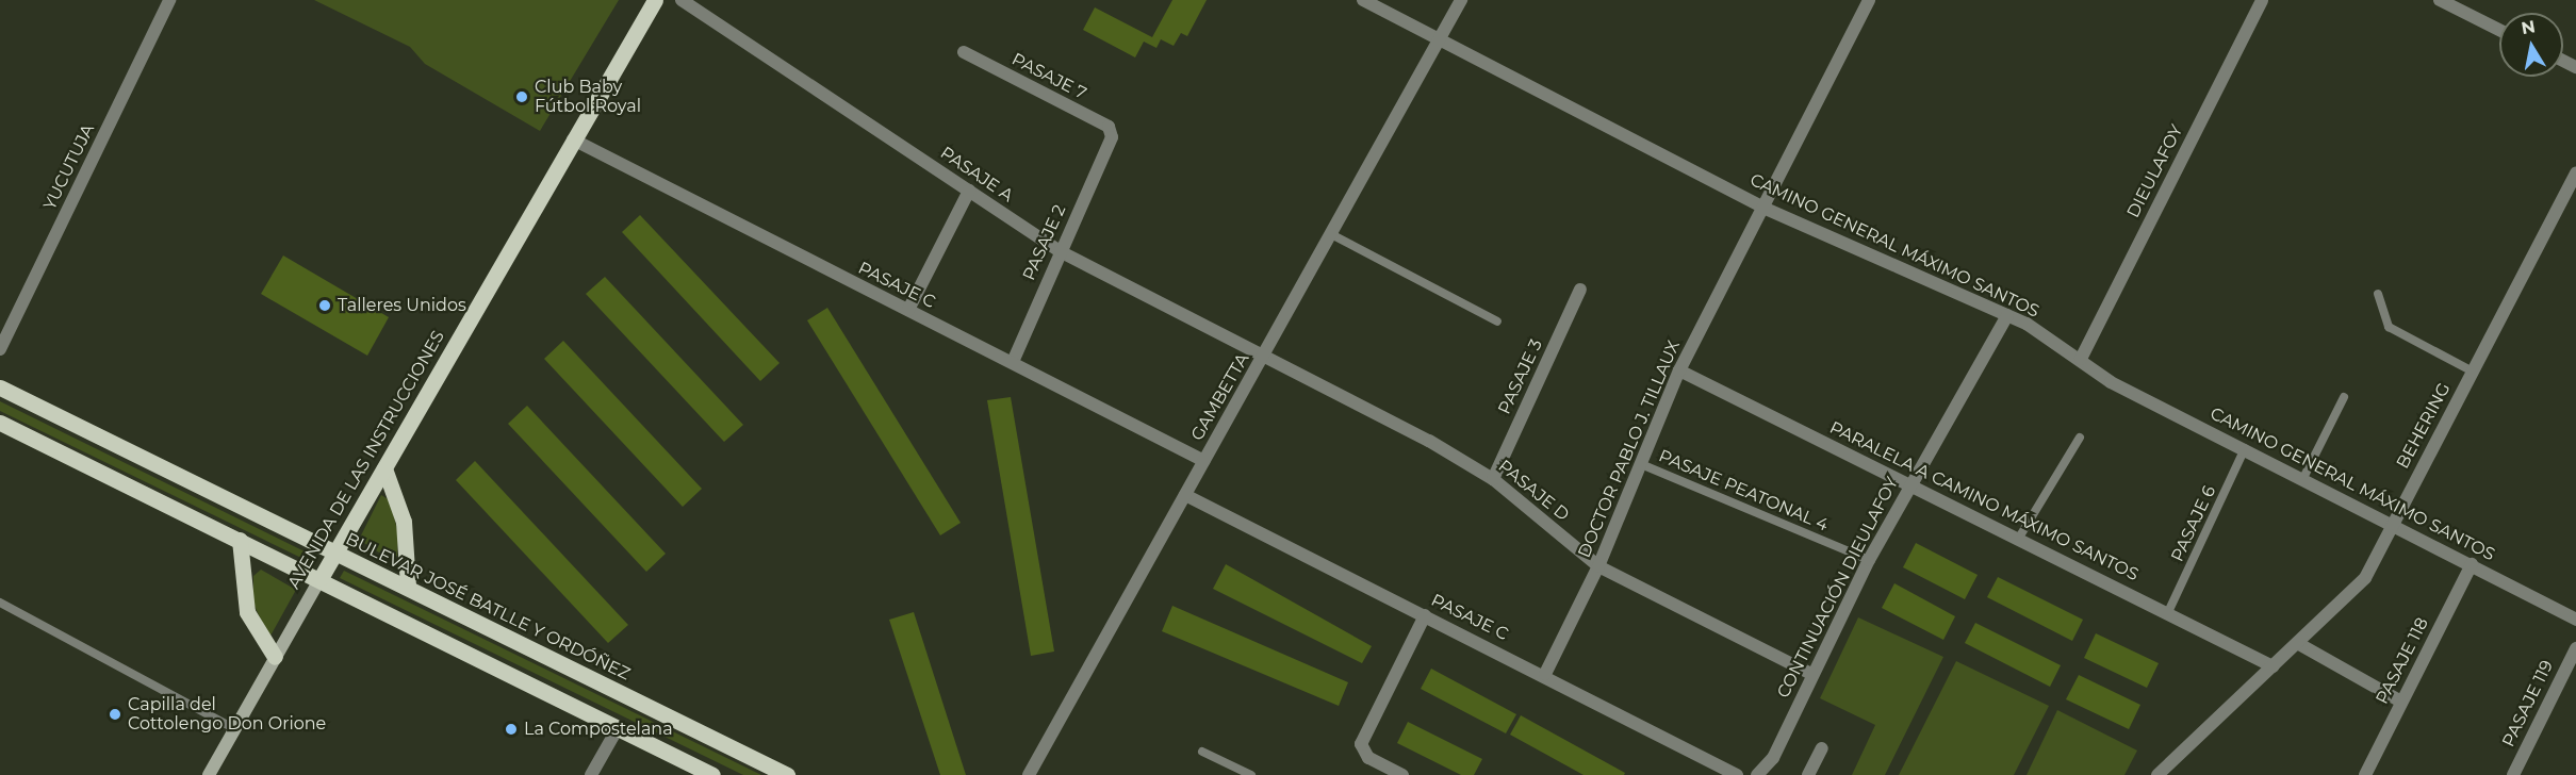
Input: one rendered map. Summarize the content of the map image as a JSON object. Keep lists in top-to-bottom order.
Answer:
{
  "streets": {
    "main road": ["AVENIDA DE LAS INSTRUCCIONES", "BULEVAR JOSÉ BATLLE Y ORDÓÑEZ"],
    "street": [
      "PASAJE 7",
      "YUCUTUJA",
      "DIEULAFOY",
      "PASAJE A",
      "PASAJE 2",
      "CAMINO GENERAL MÁXIMO SANTOS",
      "PASAJE C",
      "PASAJE 3",
      "GAMBETTA",
      "BEHERING",
      "DOCTOR PABLO J. TILLAUX",
      "PASAJE D",
      "PARALELA A CAMINO MÁXIMO SANTOS",
      "CONTINUACIÓN DIEULAFOY",
      "PASAJE 118",
      "PASAJE 119"
    ],
    "lane": ["PASAJE PEATONAL 4", "PASAJE 6"]
  },
  "crossings": [
    ["PASAJE 7", "PASAJE 2"],
    ["DIEULAFOY", "CAMINO GENERAL MÁXIMO SANTOS"],
    ["PASAJE A", "PASAJE 2"],
    ["PASAJE A", "GAMBETTA"],
    ["PASAJE A", "PASAJE D"],
    ["PASAJE 2", "PASAJE C"],
    ["CAMINO GENERAL MÁXIMO SANTOS", "GAMBETTA"],
    ["CAMINO GENERAL MÁXIMO SANTOS", "BEHERING"],
    ["CAMINO GENERAL MÁXIMO SANTOS", "DOCTOR PABLO J. TILLAUX"],
    ["CAMINO GENERAL MÁXIMO SANTOS", "PASAJE 6"],
    ["CAMINO GENERAL MÁXIMO SANTOS", "CONTINUACIÓN DIEULAFOY"],
    ["CAMINO GENERAL MÁXIMO SANTOS", "PASAJE 118"],
    ["PASAJE C", "GAMBETTA"],
    ["PASAJE C", "DOCTOR PABLO J. TILLAUX"],
    ["PASAJE C", "AVENIDA DE LAS INSTRUCCIONES"],
    ["PASAJE 3", "PASAJE D"],
    ["GAMBETTA", "PASAJE D"],
    ["BEHERING", "PARALELA A CAMINO MÁXIMO SANTOS"],
    ["DOCTOR PABLO J. TILLAUX", "PASAJE D"],
    ["DOCTOR PABLO J. TILLAUX", "PASAJE PEATONAL 4"],
    ["DOCTOR PABLO J. TILLAUX", "PARALELA A CAMINO MÁXIMO SANTOS"],
    ["AVENIDA DE LAS INSTRUCCIONES", "BULEVAR JOSÉ BATLLE Y ORDÓÑEZ"],
    ["PASAJE D", "CONTINUACIÓN DIEULAFOY"],
    ["PASAJE PEATONAL 4", "CONTINUACIÓN DIEULAFOY"],
    ["PARALELA A CAMINO MÁXIMO SANTOS", "PASAJE 6"],
    ["PARALELA A CAMINO MÁXIMO SANTOS", "CONTINUACIÓN DIEULAFOY"]
  ],
  "places": [
    "Club Baby Fútbol Royal",
    "Talleres Unidos",
    "Capilla del Cottolengo Don Orione",
    "La Compostelana"
  ],
  "north": "top"
}
